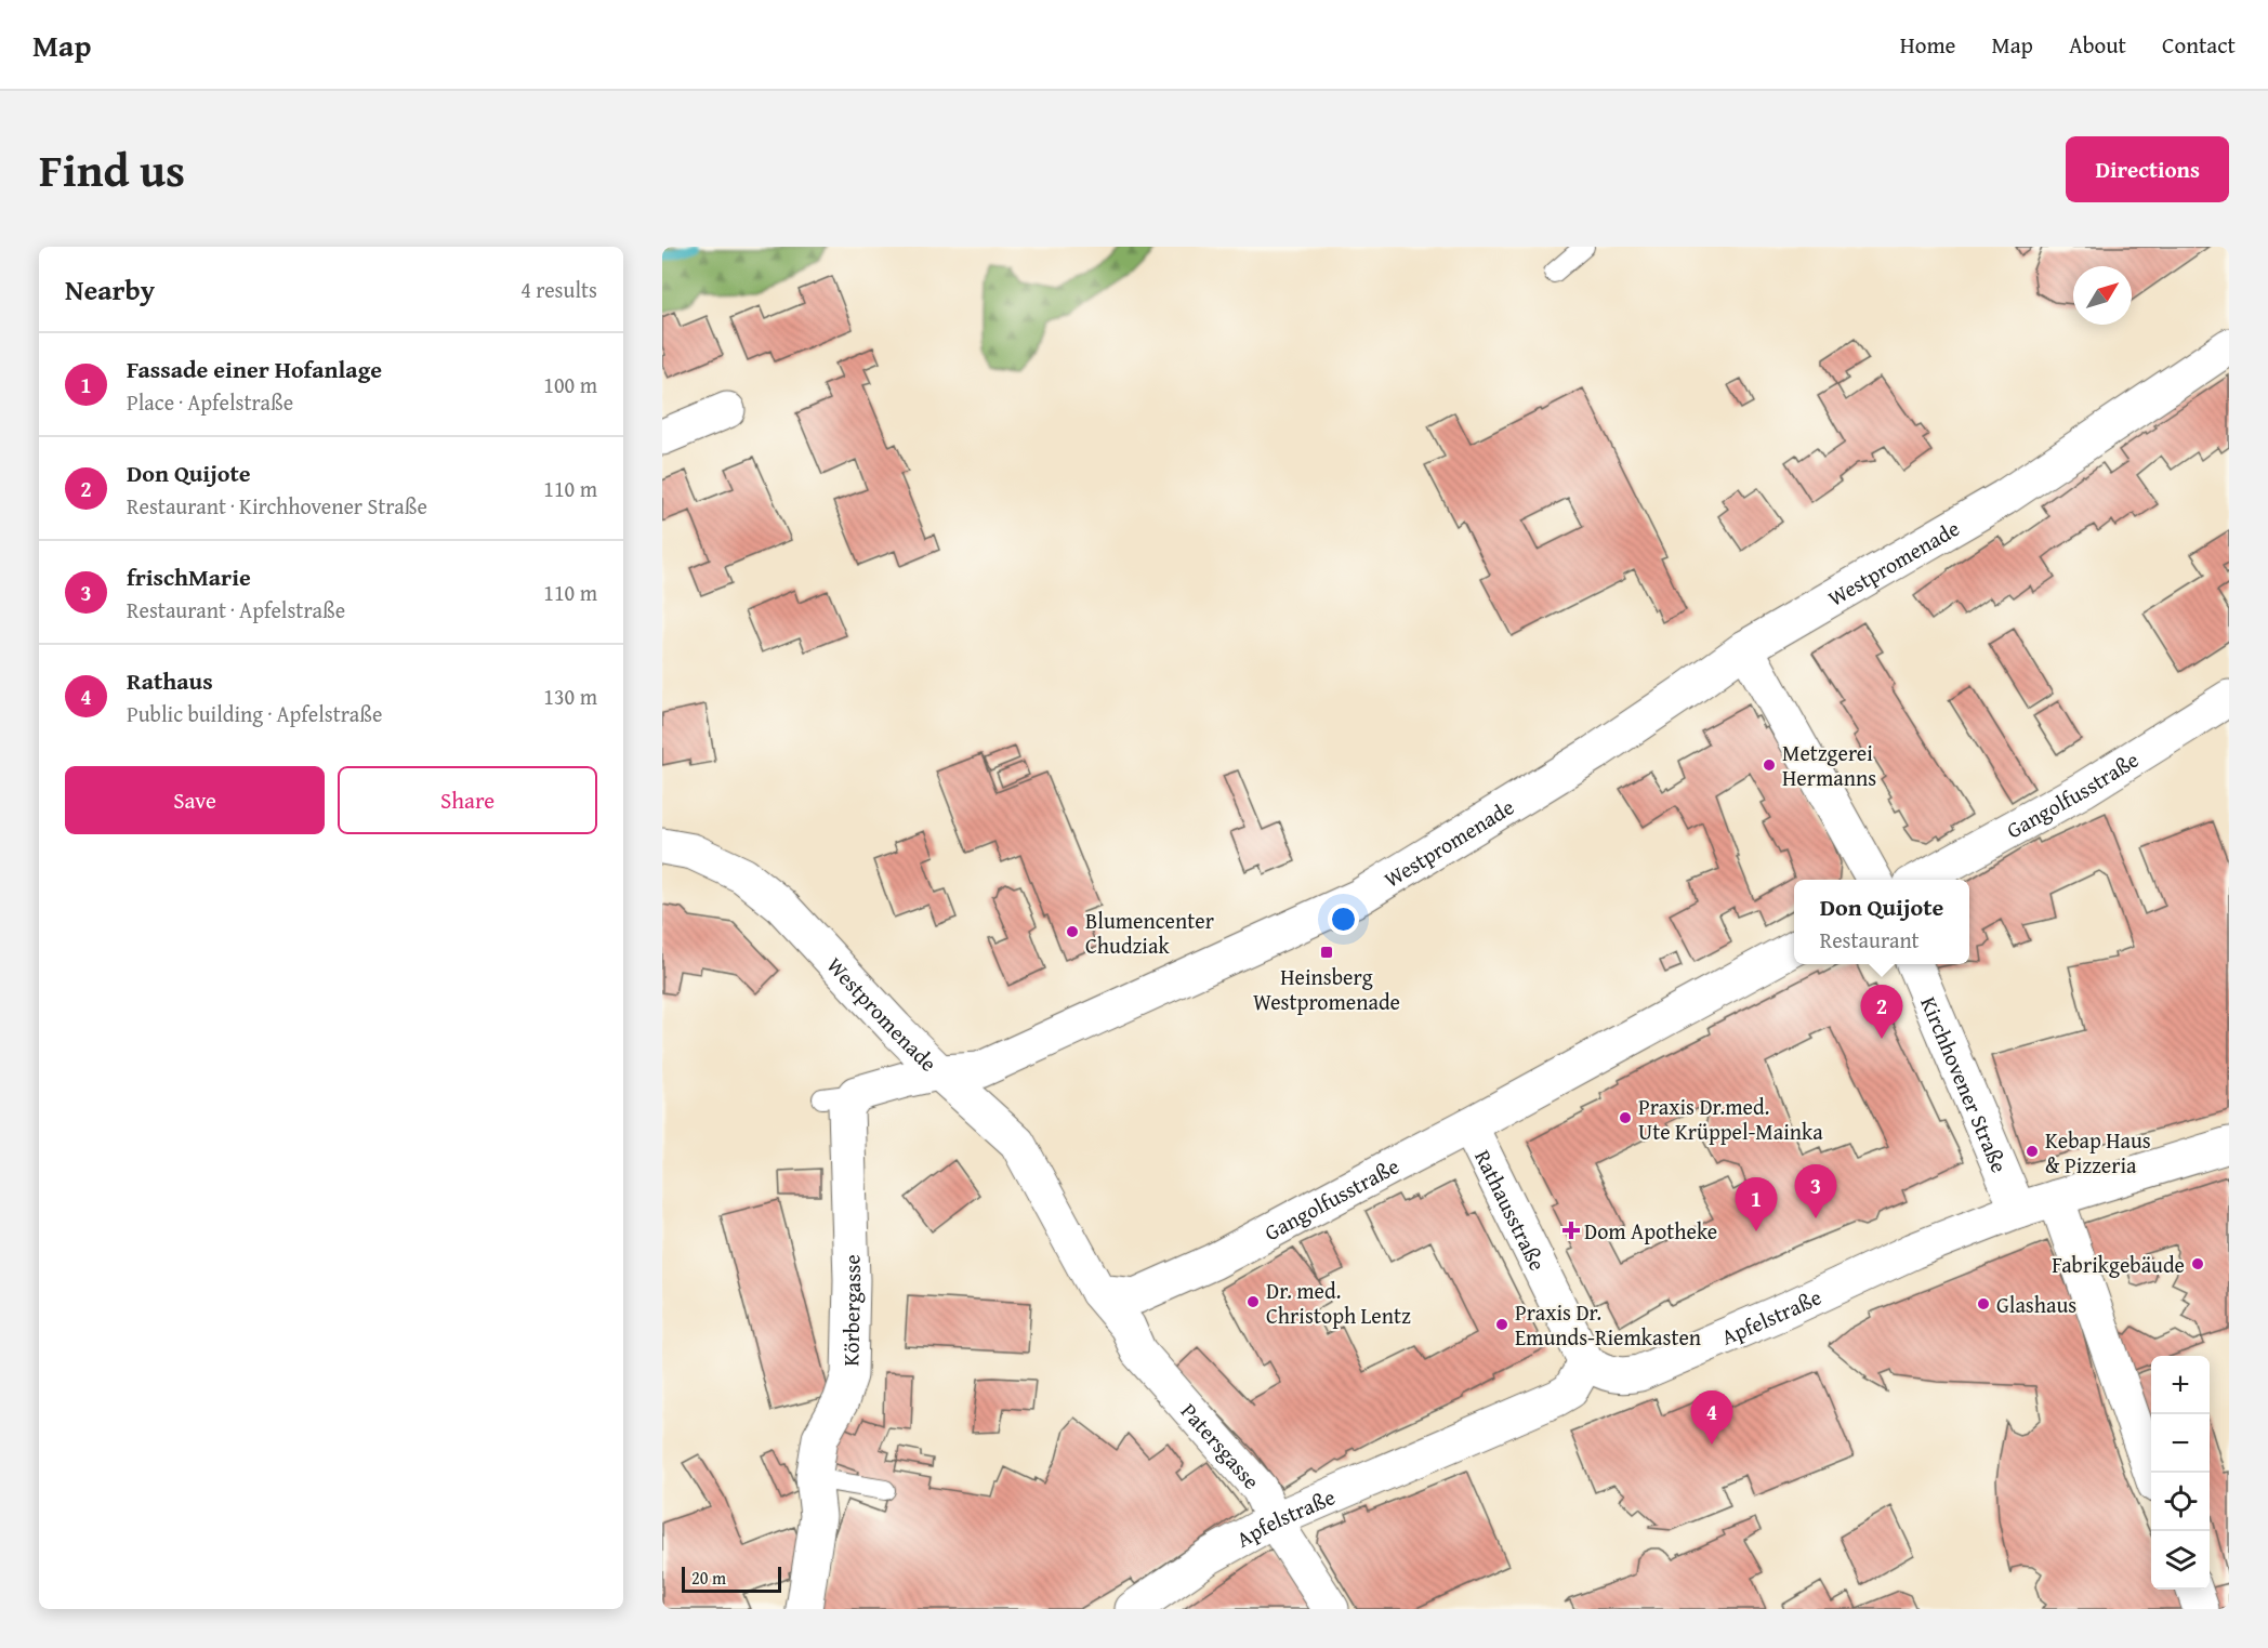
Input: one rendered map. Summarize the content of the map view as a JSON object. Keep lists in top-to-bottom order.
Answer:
{
  "streets": {
    "street": [
      "Westpromenade",
      "Gangolfusstraße",
      "Kirchhovener Straße",
      "Rathausstraße",
      "Körbergasse",
      "Apfelstraße",
      "Patersgasse"
    ]
  },
  "crossings": [
    ["Westpromenade", "Körbergasse"],
    ["Gangolfusstraße", "Rathausstraße"],
    ["Gangolfusstraße", "Patersgasse"],
    ["Kirchhovener Straße", "Apfelstraße"],
    ["Rathausstraße", "Apfelstraße"],
    ["Apfelstraße", "Patersgasse"]
  ],
  "places": {
    "other": [
      "Metzgerei Hermanns",
      "Blumencenter Chudziak",
      "Praxis Dr.med. Ute Krüppel-Mainka",
      "Kebap Haus & Pizzeria",
      "Fabrikgebäude",
      "Dr. med. Christoph Lentz",
      "Glashaus",
      "Praxis Dr. Emunds-Riemkasten"
    ],
    "transit": ["Heinsberg Westpromenade"],
    "health": ["Dom Apotheke"]
  },
  "scale_bar": "20 m",
  "north": "top right",
  "page": {
    "header": "Map",
    "nav": [
      "Home",
      "Map",
      "About",
      "Contact"
    ],
    "title": "Find us",
    "buttons": [
      "Directions",
      ["Save", "Share"]
    ],
    "heading": ["Nearby", "4 results"],
    "list": [
      {
        "mark": "1",
        "name": "Fassade einer Hofanlage",
        "note": "Place · Apfelstraße",
        "value": "100 m"
      },
      {
        "mark": "2",
        "name": "Don Quijote",
        "note": "Restaurant · Kirchhovener Straße",
        "value": "110 m"
      },
      {
        "mark": "3",
        "name": "frischMarie",
        "note": "Restaurant · Apfelstraße",
        "value": "110 m"
      },
      {
        "mark": "4",
        "name": "Rathaus",
        "note": "Public building · Apfelstraße",
        "value": "130 m"
      }
    ],
    "popup": ["Don Quijote", "Restaurant"],
    "pins": [
      "2",
      "3",
      "1",
      "4"
    ],
    "map_buttons": ["+", "−"],
    "scale": "20 m"
  }
}
